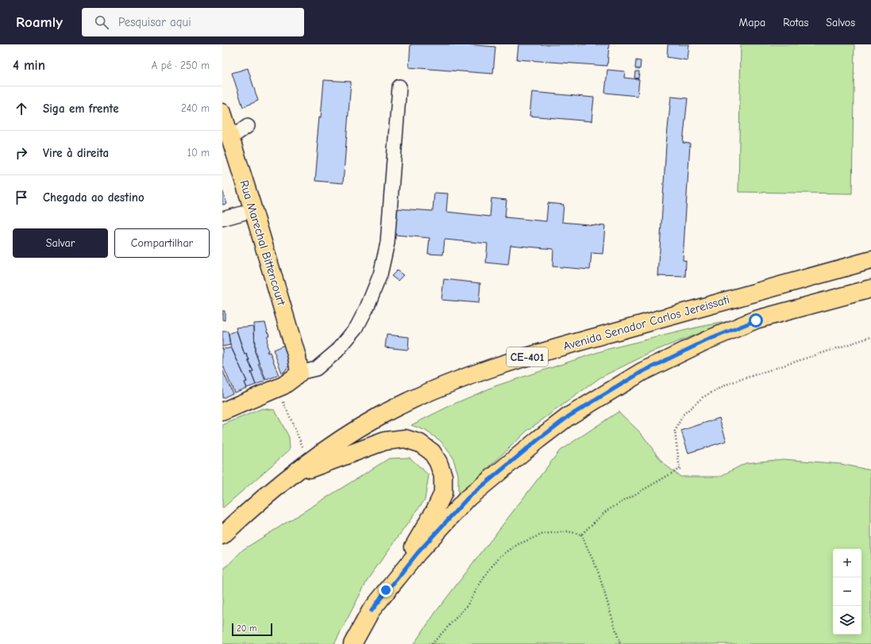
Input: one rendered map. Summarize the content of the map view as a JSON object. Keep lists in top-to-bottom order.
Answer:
{
  "streets": {
    "main road": ["Rua Marechal Bittencourt", "Avenida Senador Carlos Jereissati", "CE-401"]
  },
  "scale_bar": "20 m",
  "page": {
    "header": "Roamly",
    "search": "Pesquisar aqui",
    "nav": ["Mapa", "Rotas", "Salvos"],
    "heading": ["4 min", "A pé · 250 m"],
    "list": [
      ["Siga em frente", "240 m"],
      ["Vire à direita", "10 m"],
      "Chegada ao destino"
    ],
    "buttons": ["Salvar", "Compartilhar"],
    "map_buttons": ["+", "−"],
    "scale": "20 m"
  }
}
